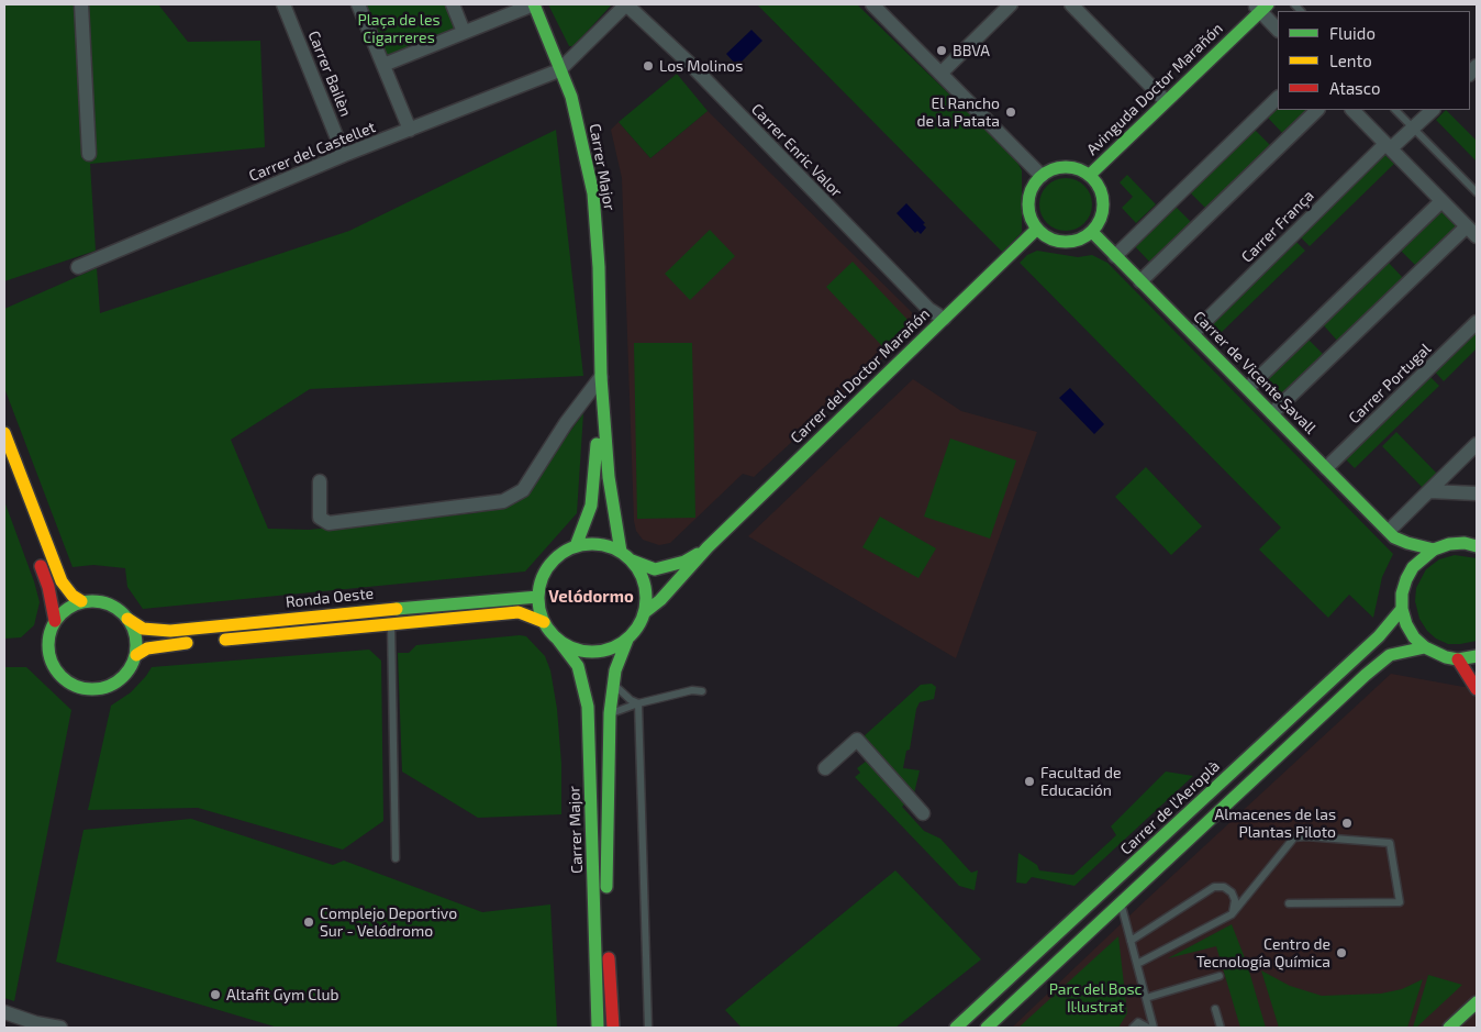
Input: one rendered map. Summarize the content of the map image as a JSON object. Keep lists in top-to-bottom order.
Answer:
{
  "streets": {
    "main road": [
      "Avinguda Doctor Marañón",
      "Carrer Major",
      "Carrer de Vicente Savall",
      "Carrer del Doctor Marañón",
      "Ronda Oeste",
      "Carrer de l'Aeroplà"
    ],
    "street": [
      "Carrer Bailèn",
      "Carrer Enric Valor",
      "Carrer del Castellet",
      "Carrer França",
      "Carrer Portugal"
    ]
  },
  "crossings": [
    ["Carrer Bailèn", "Carrer del Castellet"],
    ["Avinguda Doctor Marañón", "Carrer de Vicente Savall"],
    ["Avinguda Doctor Marañón", "Carrer del Doctor Marañón"],
    ["Carrer Enric Valor", "Carrer del Doctor Marañón"],
    ["Carrer del Castellet", "Carrer Major"],
    ["Carrer Major", "Ronda Oeste"],
    ["Carrer França", "Carrer de Vicente Savall"],
    ["Carrer de Vicente Savall", "Carrer del Doctor Marañón"],
    ["Carrer de Vicente Savall", "Carrer Portugal"]
  ],
  "districts": ["Velódormo"],
  "parks": ["Plaça de les Cigarreres", "Parc del Bosc Il·lustrat"],
  "places": [
    "BBVA",
    "Los Molinos",
    "El Rancho de la Patata",
    "Facultad de Educación",
    "Almacenes de las Plantas Piloto",
    "Complejo Deportivo Sur - Velódromo",
    "Centro de Tecnología Química",
    "Altafit Gym Club"
  ],
  "legend": ["Fluido", "Lento", "Atasco"]
}
